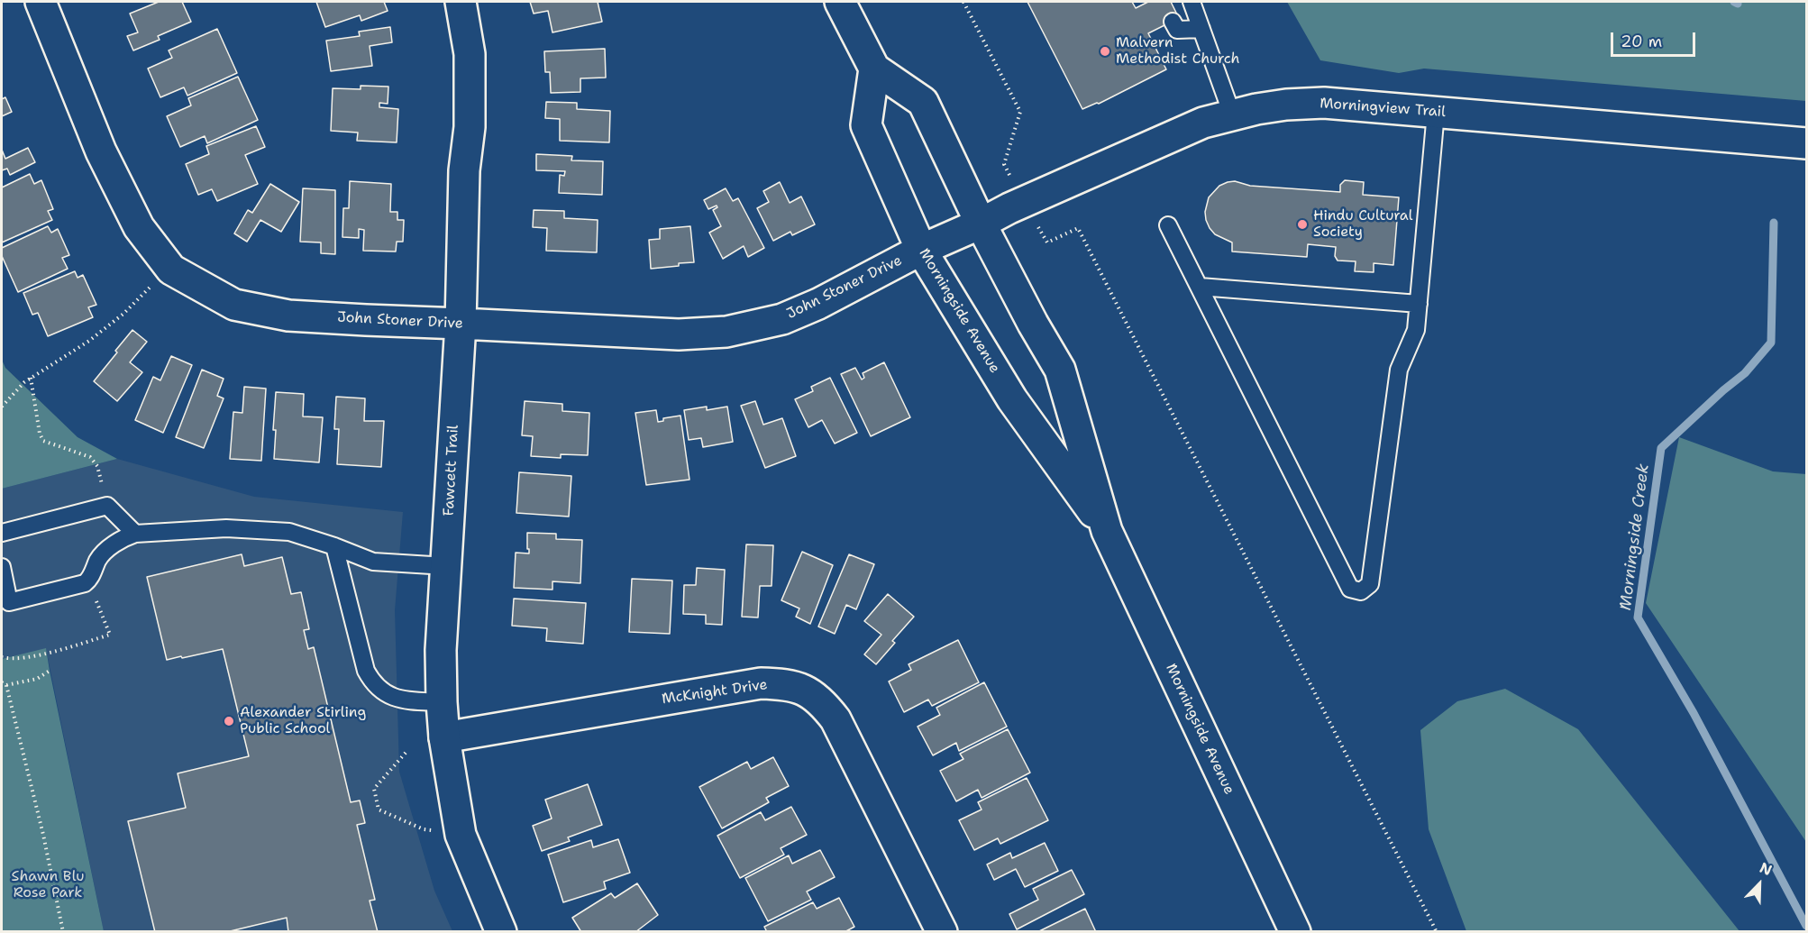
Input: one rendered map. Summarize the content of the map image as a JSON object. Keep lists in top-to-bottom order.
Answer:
{
  "streets": {
    "street": [
      "Morningview Trail",
      "John Stoner Drive",
      "Morningside Avenue",
      "Fawcett Trail",
      "McKnight Drive"
    ]
  },
  "crossings": [
    ["Morningview Trail", "John Stoner Drive"],
    ["Morningview Trail", "Morningside Avenue"],
    ["John Stoner Drive", "Morningside Avenue"],
    ["John Stoner Drive", "Fawcett Trail"],
    ["Fawcett Trail", "McKnight Drive"]
  ],
  "water": ["Morningside Creek"],
  "parks": ["Shawn Blu Rose Park"],
  "places": ["Malvern Methodist Church", "Hindu Cultural Society", "Alexander Stirling Public School"],
  "scale_bar": "20 m",
  "north": "top right"
}
